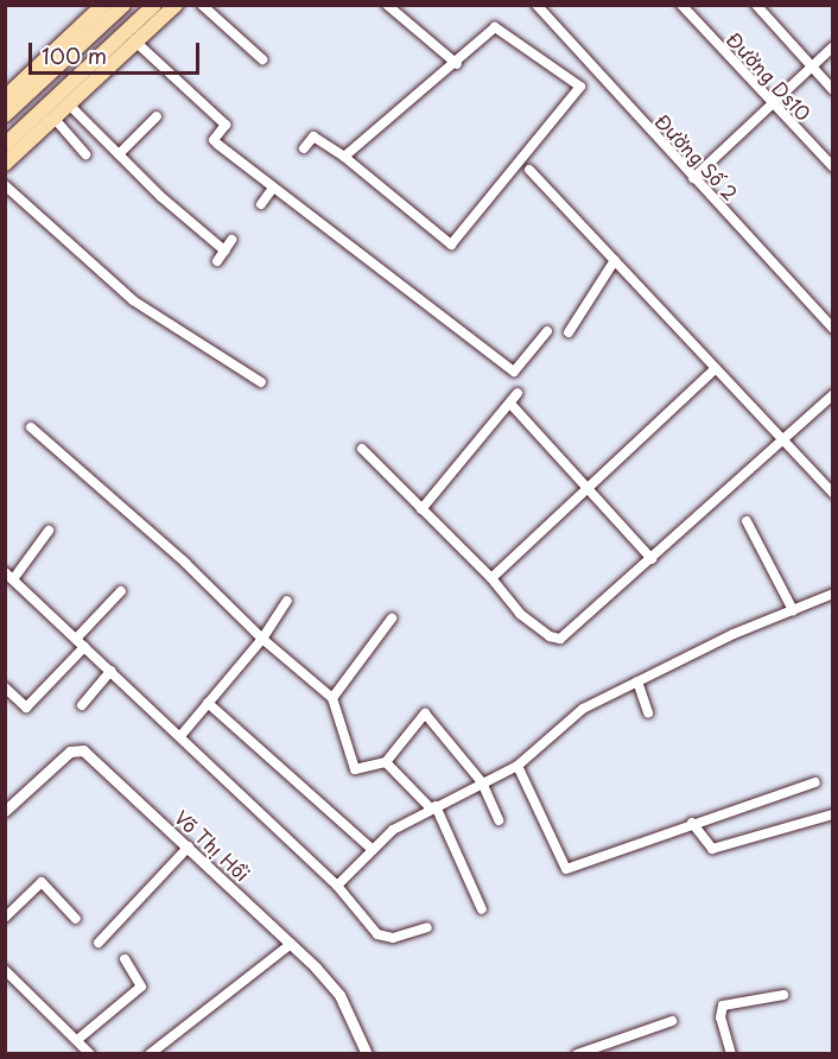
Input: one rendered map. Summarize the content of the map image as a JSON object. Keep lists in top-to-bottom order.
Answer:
{
  "streets": {
    "street": ["Đường Ds10", "Đường Số 2", "Võ Thị Hồi"]
  },
  "scale_bar": "100 m"
}
